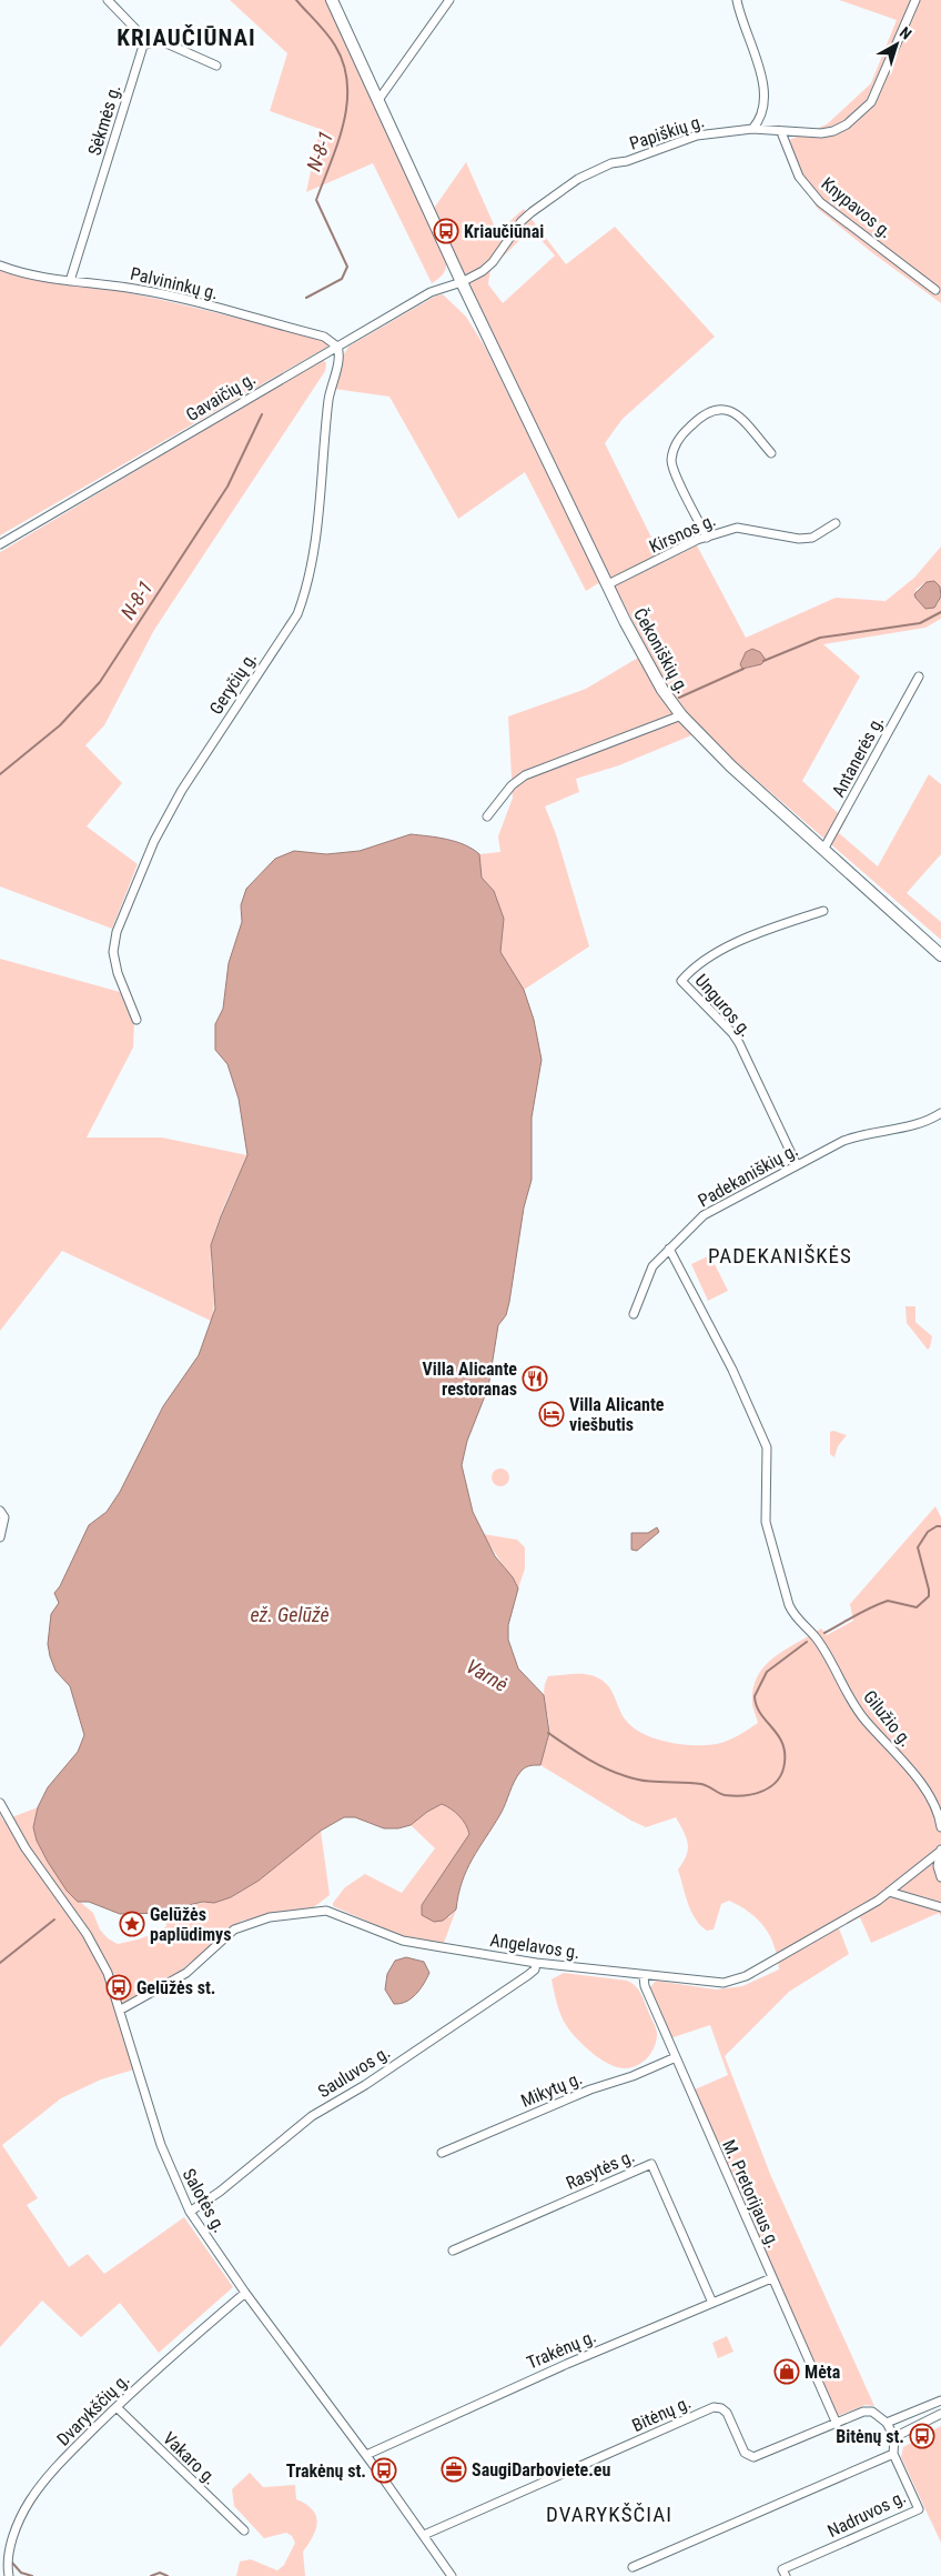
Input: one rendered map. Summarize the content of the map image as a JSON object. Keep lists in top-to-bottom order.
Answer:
{
  "streets": {
    "main road": ["Čekoniškių g."],
    "street": [
      "Sėkmės g.",
      "Papiškių g.",
      "Knypavos g.",
      "Palvininkų g.",
      "Gavaičių g.",
      "Kirsnos g.",
      "Geryčių g.",
      "Antanerės g.",
      "Unguros g.",
      "Padekaniškių g.",
      "Gilužio g.",
      "Angelavos g.",
      "Sauluvos g.",
      "Mikytų g.",
      "Rasytės g.",
      "M. Pretorijaus g.",
      "Salotės g.",
      "Trakėnų g.",
      "Dvarykščių g.",
      "Bitėnų g.",
      "Vakaro g.",
      "Nadruvos g."
    ]
  },
  "crossings": [
    ["Sėkmės g.", "Palvininkų g."],
    ["Papiškių g.", "Knypavos g."],
    ["Papiškių g.", "Gavaičių g."],
    ["Papiškių g.", "Čekoniškių g."],
    ["Palvininkų g.", "Gavaičių g."],
    ["Palvininkų g.", "Geryčių g."],
    ["Gavaičių g.", "Čekoniškių g."],
    ["Gavaičių g.", "Geryčių g."],
    ["Kirsnos g.", "Čekoniškių g."],
    ["Čekoniškių g.", "Antanerės g."],
    ["Unguros g.", "Padekaniškių g."],
    ["Padekaniškių g.", "Gilužio g."],
    ["Angelavos g.", "Sauluvos g."],
    ["Angelavos g.", "M. Pretorijaus g."],
    ["Angelavos g.", "Salotės g."],
    ["Sauluvos g.", "Salotės g."],
    ["Mikytų g.", "M. Pretorijaus g."],
    ["Rasytės g.", "Trakėnų g."],
    ["M. Pretorijaus g.", "Trakėnų g."],
    ["M. Pretorijaus g.", "Bitėnų g."],
    ["Salotės g.", "Trakėnų g."],
    ["Salotės g.", "Dvarykščių g."],
    ["Salotės g.", "Bitėnų g."],
    ["Dvarykščių g.", "Vakaro g."]
  ],
  "districts": ["KRIAUČIŪNAI", "PADEKANIŠKĖS", "DVARYKŠČIAI"],
  "water": ["N-8-1", "ež. Gelūžė", "Varnė"],
  "places": {
    "bus stop": [
      "Kriaučiūnai",
      "Gelūžės st.",
      "Bitėnų st.",
      "Trakėnų st."
    ],
    "restaurant": ["Villa Alicante restoranas"],
    "hotel": ["Villa Alicante viešbutis"],
    "place": ["Gelūžės paplūdimys"],
    "shop": ["Mėta"],
    "office": ["SaugiDarboviete.eu"]
  },
  "north": "top right"
}
